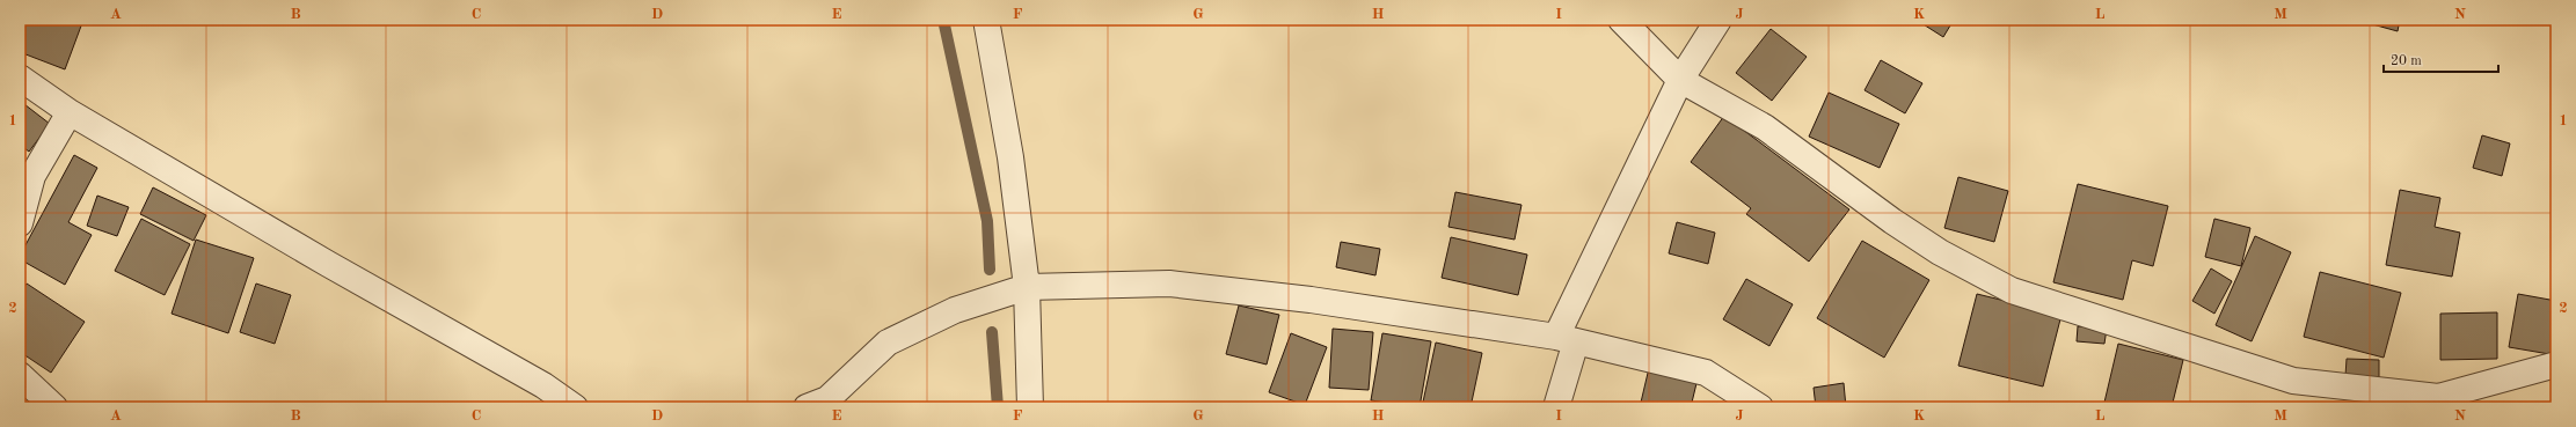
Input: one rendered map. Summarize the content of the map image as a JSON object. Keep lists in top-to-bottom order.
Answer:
{
  "scale_bar": "20 m",
  "grid": {
    "columns": [
      "A",
      "B",
      "C",
      "D",
      "E",
      "F",
      "G",
      "H",
      "I",
      "J",
      "K",
      "L",
      "M",
      "N"
    ],
    "rows": ["1", "2"]
  }
}
